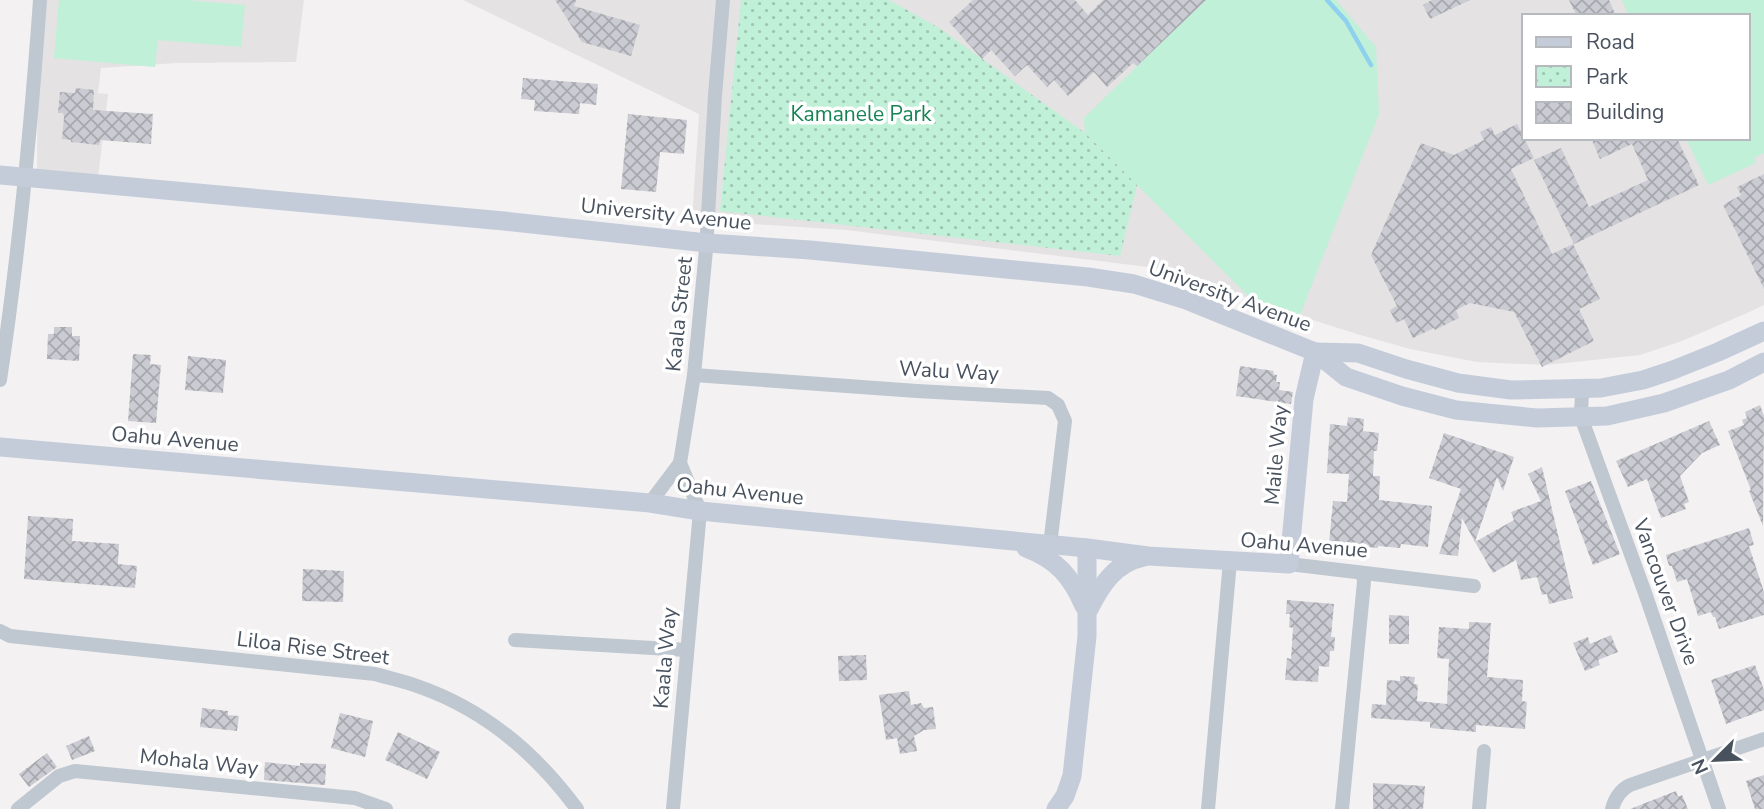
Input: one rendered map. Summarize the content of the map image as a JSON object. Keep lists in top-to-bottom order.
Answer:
{
  "streets": {
    "main road": ["University Avenue", "Oahu Avenue", "Maile Way"],
    "street": [
      "Kaala Street",
      "Walu Way",
      "Vancouver Drive",
      "Liloa Rise Street",
      "Kaala Way",
      "Mohala Way"
    ]
  },
  "crossings": [
    ["University Avenue", "Kaala Street"],
    ["University Avenue", "Maile Way"],
    ["University Avenue", "Vancouver Drive"],
    ["Kaala Street", "Walu Way"],
    ["Kaala Street", "Oahu Avenue"],
    ["Walu Way", "Oahu Avenue"],
    ["Oahu Avenue", "Maile Way"],
    ["Oahu Avenue", "Kaala Way"]
  ],
  "parks": ["Kamanele Park"],
  "legend": ["Road", "Park", "Building"],
  "north": "bottom left"
}
